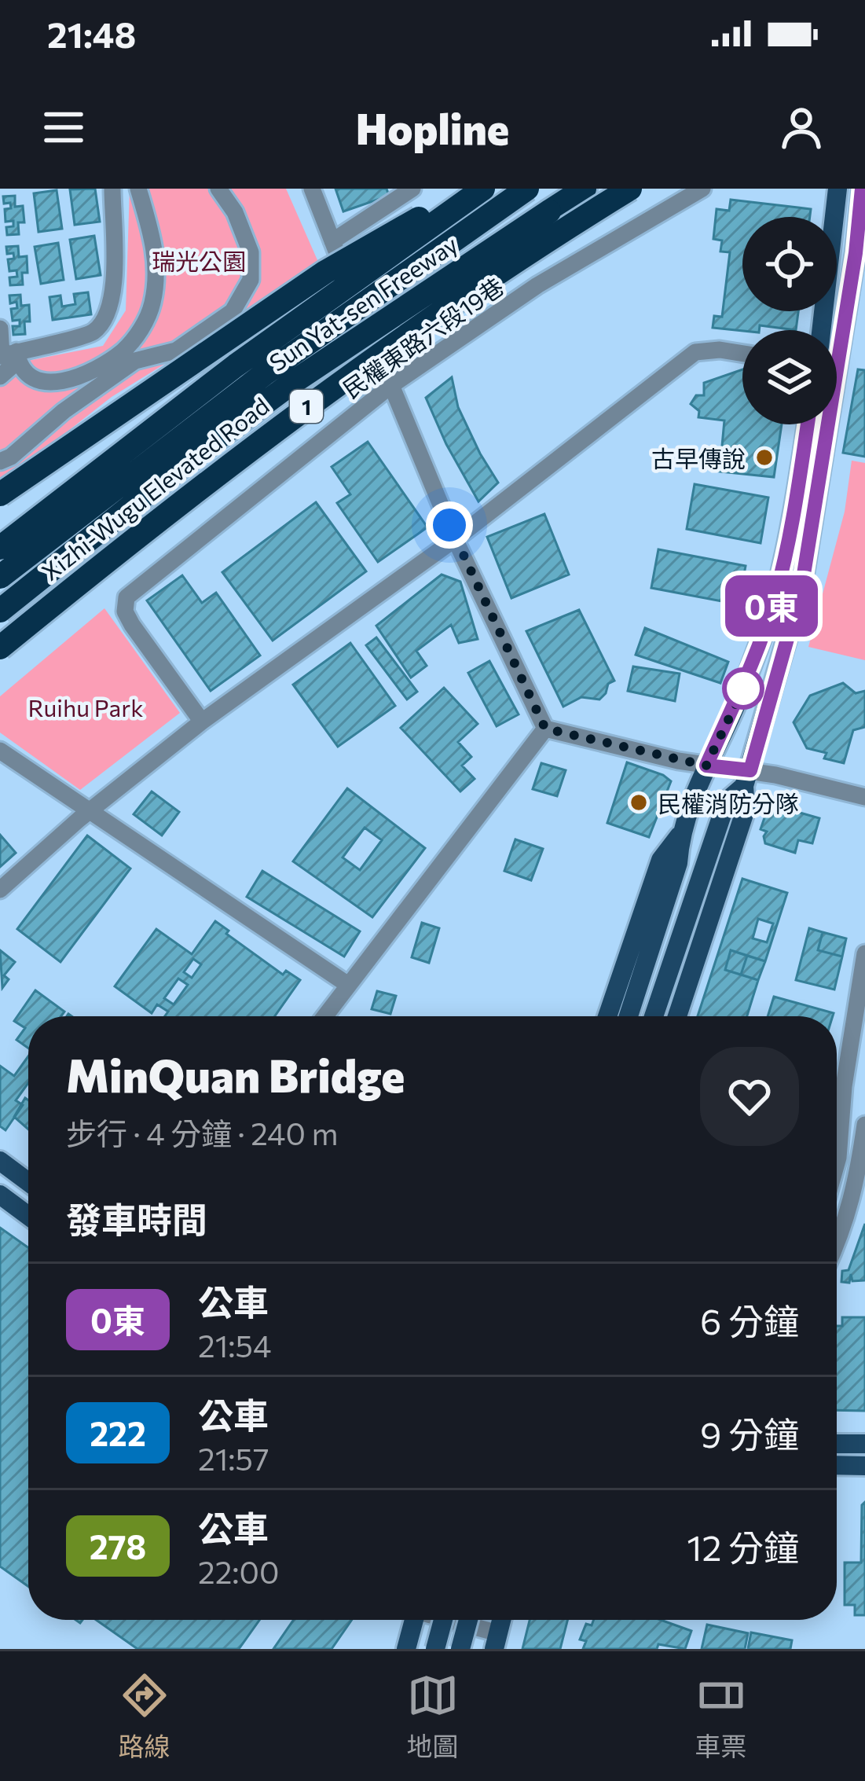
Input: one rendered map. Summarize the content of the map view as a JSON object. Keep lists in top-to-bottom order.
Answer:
{
  "streets": {
    "highway": ["Sun Yat-sen Freeway", "1", "Xizhi-Wugu Elevated Road"],
    "street": ["民權東路六段19巷"]
  },
  "parks": ["瑞光公園", "Ruihu Park"],
  "places": ["古早傳說", "民權消防分隊"],
  "lines": ["bus line 0東"],
  "page": {
    "status": "21:48",
    "header": "Hopline",
    "on_map": "0東",
    "heading": [
      ["MinQuan Bridge", "步行 · 4 分鐘 · 240 m"],
      "發車時間"
    ],
    "list": [
      {
        "mark": "0東",
        "name": "公車",
        "note": "21:54",
        "value": "6 分鐘"
      },
      {
        "mark": "222",
        "name": "公車",
        "note": "21:57",
        "value": "9 分鐘"
      },
      {
        "mark": "278",
        "name": "公車",
        "note": "22:00",
        "value": "12 分鐘"
      }
    ],
    "tabs": ["路線", "地圖", "車票"]
  }
}
